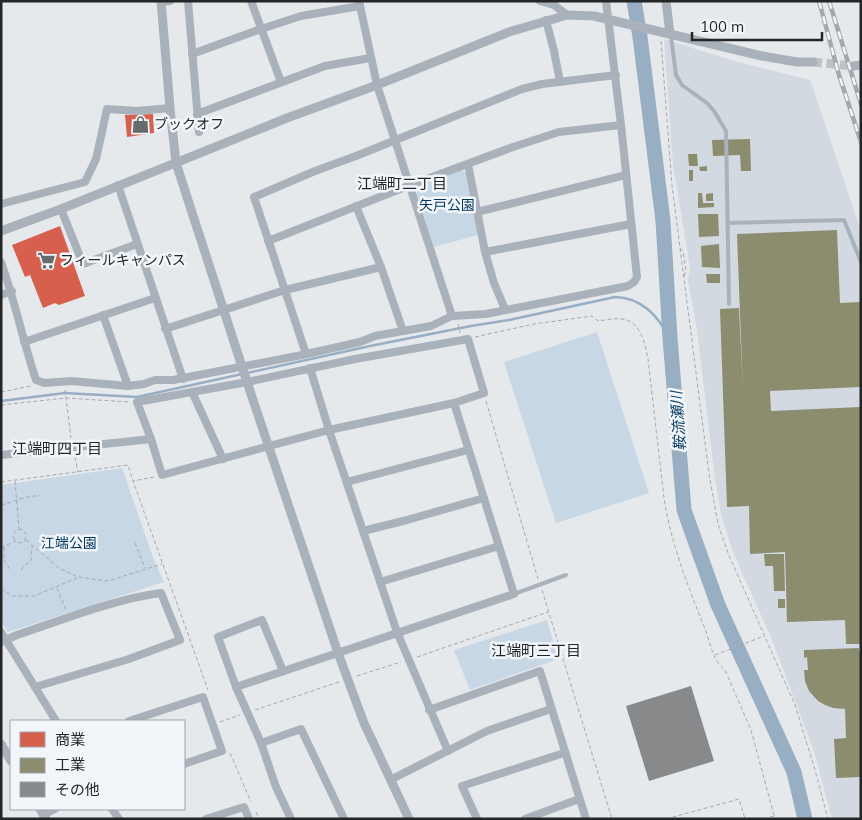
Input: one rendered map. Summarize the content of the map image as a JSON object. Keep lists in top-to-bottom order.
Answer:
{
  "districts": ["江端町二丁目", "江端町四丁目", "江端町三丁目"],
  "water": ["鞍流瀬川"],
  "parks": ["矢戸公園", "江端公園"],
  "places": {
    "shop": ["ブックオフ"],
    "supermarket": ["フィールキャンパス"]
  },
  "legend": ["商業", "工業", "その他"],
  "scale_bar": "100 m"
}
